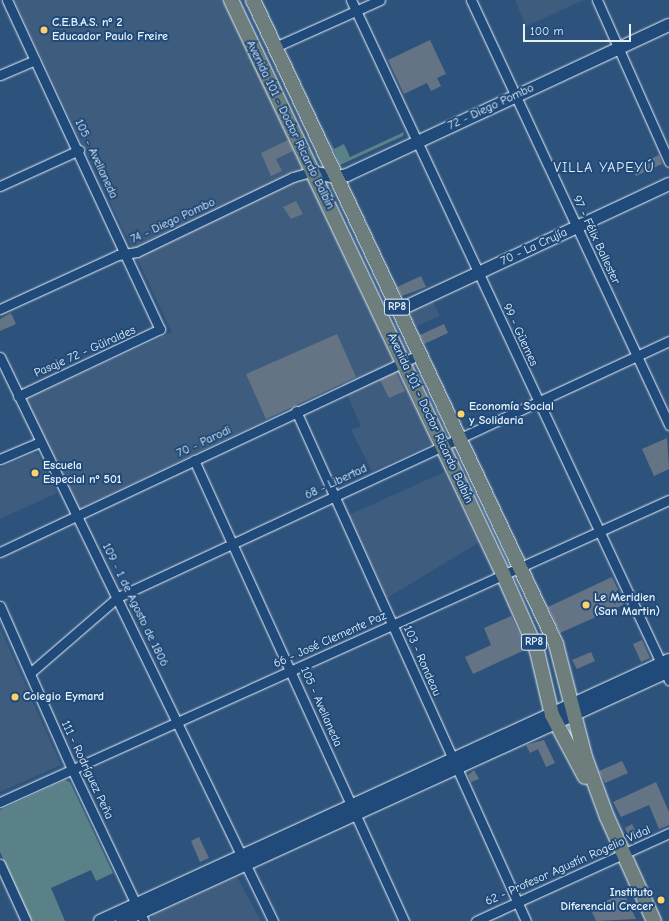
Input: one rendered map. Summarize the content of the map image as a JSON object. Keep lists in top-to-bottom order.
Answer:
{
  "streets": {
    "main road": ["Avenida 101 - Doctor Ricardo Balbín", "RP8"],
    "street": [
      "72 - Diego Pombo",
      "105 - Avellaneda",
      "74 - Diego Pombo",
      "97 - Félix Ballester",
      "70 - La Crujía",
      "99 - Güemes",
      "Pasaje 72 - Güiraldes",
      "70 - Parodi",
      "68 - Libertad",
      "109 - 1 de Agosto de 1806",
      "66 - José Clemente Paz",
      "103 - Rondeau",
      "111 - Rodríguez Peña",
      "62 - Profesor Agustín Rogelio Vidal"
    ]
  },
  "crossings": [
    ["72 - Diego Pombo", "Avenida 101 - Doctor Ricardo Balbín"],
    ["72 - Diego Pombo", "74 - Diego Pombo"],
    ["72 - Diego Pombo", "97 - Félix Ballester"],
    ["72 - Diego Pombo", "99 - Güemes"],
    ["Avenida 101 - Doctor Ricardo Balbín", "74 - Diego Pombo"],
    ["Avenida 101 - Doctor Ricardo Balbín", "70 - La Crujía"],
    ["Avenida 101 - Doctor Ricardo Balbín", "70 - Parodi"],
    ["Avenida 101 - Doctor Ricardo Balbín", "68 - Libertad"],
    ["Avenida 101 - Doctor Ricardo Balbín", "66 - José Clemente Paz"],
    ["Avenida 101 - Doctor Ricardo Balbín", "62 - Profesor Agustín Rogelio Vidal"],
    ["105 - Avellaneda", "74 - Diego Pombo"],
    ["105 - Avellaneda", "Pasaje 72 - Güiraldes"],
    ["105 - Avellaneda", "70 - Parodi"],
    ["105 - Avellaneda", "68 - Libertad"],
    ["105 - Avellaneda", "66 - José Clemente Paz"],
    ["97 - Félix Ballester", "70 - La Crujía"],
    ["97 - Félix Ballester", "68 - Libertad"],
    ["70 - La Crujía", "99 - Güemes"],
    ["99 - Güemes", "68 - Libertad"],
    ["99 - Güemes", "66 - José Clemente Paz"],
    ["Pasaje 72 - Güiraldes", "109 - 1 de Agosto de 1806"],
    ["70 - Parodi", "109 - 1 de Agosto de 1806"],
    ["70 - Parodi", "103 - Rondeau"],
    ["68 - Libertad", "109 - 1 de Agosto de 1806"],
    ["68 - Libertad", "103 - Rondeau"],
    ["68 - Libertad", "111 - Rodríguez Peña"],
    ["109 - 1 de Agosto de 1806", "66 - José Clemente Paz"],
    ["66 - José Clemente Paz", "103 - Rondeau"],
    ["66 - José Clemente Paz", "111 - Rodríguez Peña"],
    ["103 - Rondeau", "62 - Profesor Agustín Rogelio Vidal"]
  ],
  "districts": ["VILLA YAPEYÚ"],
  "places": [
    "C.E.B.A.S. nº 2 Educador Paulo Freire",
    "Economía Social y Solidaria",
    "Escuela Especial nº 501",
    "Le Meridien (San Martin)",
    "Colegio Eymard",
    "Instituto Diferencial Crecer"
  ],
  "scale_bar": "100 m"
}
